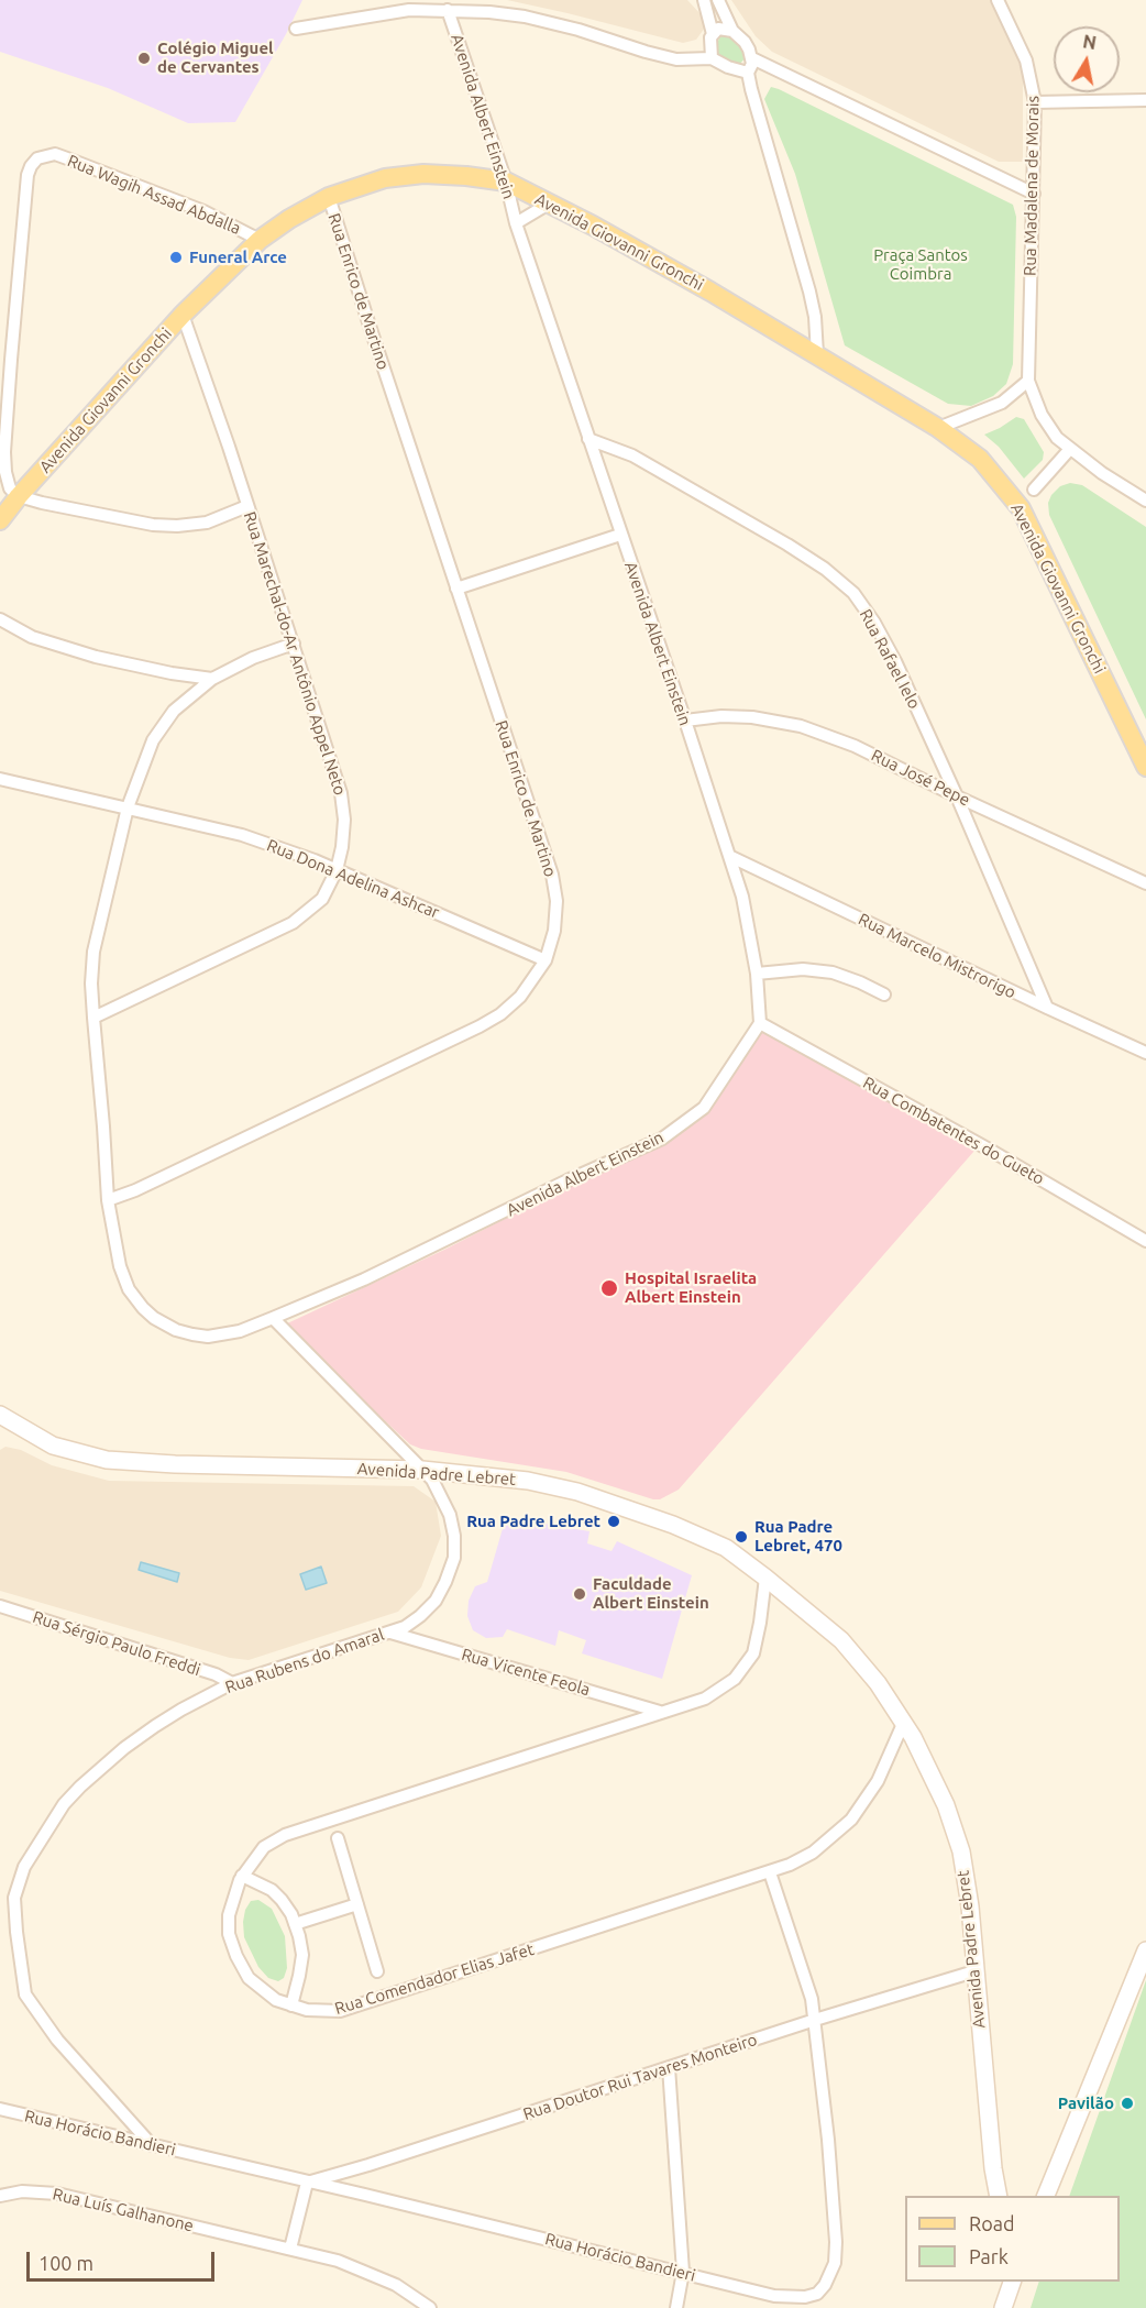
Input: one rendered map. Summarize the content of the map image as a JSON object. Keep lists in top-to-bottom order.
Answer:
{
  "streets": {
    "main road": ["Avenida Giovanni Gronchi", "Avenida Padre Lebret"],
    "street": [
      "Avenida Albert Einstein",
      "Rua Madalena de Morais",
      "Rua Wagih Assad Abdalla",
      "Rua Enrico de Martino",
      "Rua Marechal-do-Ar Antônio Appel Neto",
      "Rua Rafael Ielo",
      "Rua José Pepe",
      "Rua Dona Adelina Ashcar",
      "Rua Marcelo Mistrorigo",
      "Rua Combatentes do Gueto",
      "Rua Sérgio Paulo Freddi",
      "Rua Rubens do Amaral",
      "Rua Vicente Feola",
      "Rua Comendador Elias Jafet",
      "Rua Doutor Rui Tavares Monteiro",
      "Rua Horácio Bandieri",
      "Rua Luís Galhanone"
    ]
  },
  "crossings": [
    ["Avenida Albert Einstein", "Avenida Giovanni Gronchi"],
    ["Avenida Albert Einstein", "Rua Enrico de Martino"],
    ["Avenida Albert Einstein", "Rua Marechal-do-Ar Antônio Appel Neto"],
    ["Avenida Albert Einstein", "Rua Rafael Ielo"],
    ["Avenida Albert Einstein", "Rua José Pepe"],
    ["Avenida Albert Einstein", "Rua Dona Adelina Ashcar"],
    ["Avenida Albert Einstein", "Rua Marcelo Mistrorigo"],
    ["Avenida Albert Einstein", "Rua Combatentes do Gueto"],
    ["Avenida Albert Einstein", "Rua Rubens do Amaral"],
    ["Rua Wagih Assad Abdalla", "Avenida Giovanni Gronchi"],
    ["Avenida Giovanni Gronchi", "Rua Enrico de Martino"],
    ["Avenida Giovanni Gronchi", "Rua Marechal-do-Ar Antônio Appel Neto"],
    ["Rua Enrico de Martino", "Rua Dona Adelina Ashcar"],
    ["Rua Marechal-do-Ar Antônio Appel Neto", "Rua Dona Adelina Ashcar"],
    ["Rua Rafael Ielo", "Rua José Pepe"],
    ["Rua Rafael Ielo", "Rua Marcelo Mistrorigo"],
    ["Avenida Padre Lebret", "Rua Rubens do Amaral"],
    ["Avenida Padre Lebret", "Rua Comendador Elias Jafet"],
    ["Avenida Padre Lebret", "Rua Doutor Rui Tavares Monteiro"],
    ["Rua Sérgio Paulo Freddi", "Rua Rubens do Amaral"],
    ["Rua Rubens do Amaral", "Rua Vicente Feola"],
    ["Rua Rubens do Amaral", "Rua Horácio Bandieri"],
    ["Rua Vicente Feola", "Rua Comendador Elias Jafet"],
    ["Rua Comendador Elias Jafet", "Rua Horácio Bandieri"],
    ["Rua Doutor Rui Tavares Monteiro", "Rua Horácio Bandieri"]
  ],
  "parks": ["Praça Santos Coimbra"],
  "places": [
    "Colégio Miguel de Cervantes",
    "Funeral Arce",
    "Hospital Israelita Albert Einstein",
    "Rua Padre Lebret",
    "Rua Padre Lebret, 470",
    "Faculdade Albert Einstein",
    "Pavilão"
  ],
  "legend": ["Road", "Park"],
  "scale_bar": "100 m",
  "north": "top"
}
